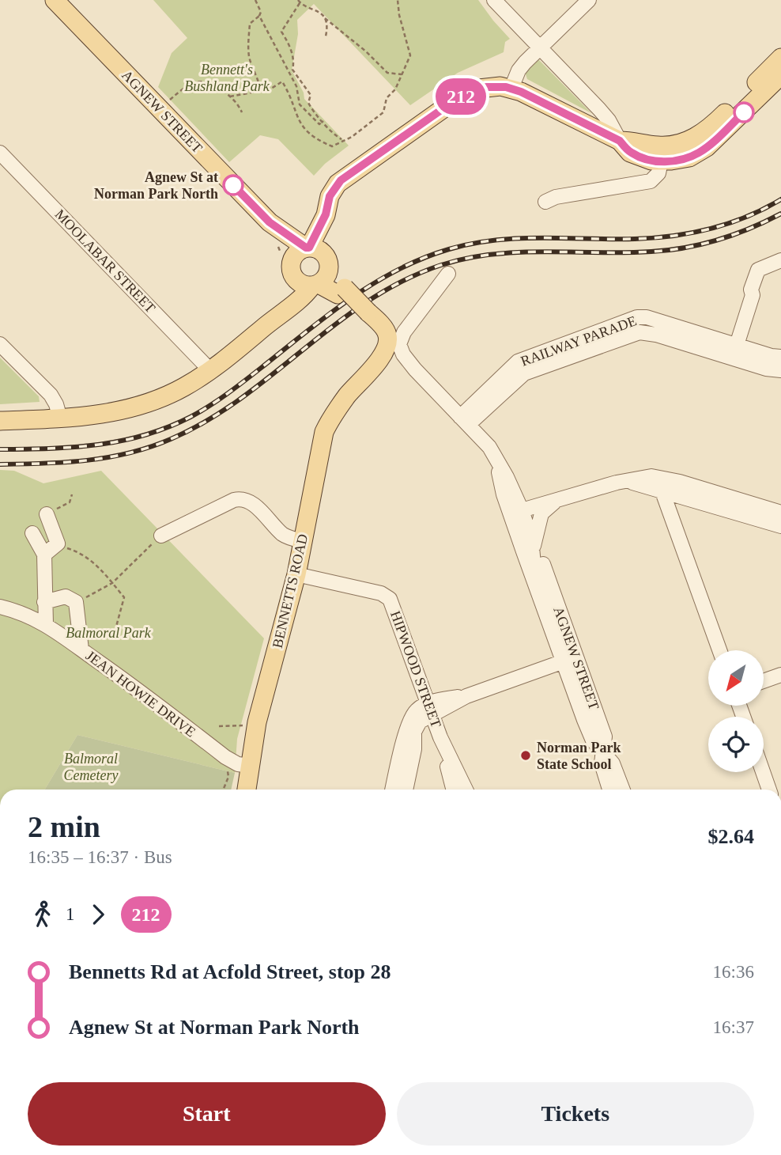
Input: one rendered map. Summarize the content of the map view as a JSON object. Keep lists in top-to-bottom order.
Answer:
{
  "streets": {
    "main road": ["AGNEW STREET", "BENNETTS ROAD"],
    "street": [
      "MOOLABAR STREET",
      "RAILWAY PARADE",
      "HIPWOOD STREET",
      "JEAN HOWIE DRIVE"
    ]
  },
  "crossings": [
    ["AGNEW STREET", "RAILWAY PARADE"],
    ["AGNEW STREET", "BENNETTS ROAD"],
    ["BENNETTS ROAD", "HIPWOOD STREET"],
    ["BENNETTS ROAD", "JEAN HOWIE DRIVE"]
  ],
  "parks": ["Bennett's Bushland Park", "Balmoral Park", "Balmoral Cemetery"],
  "places": ["Agnew St at Norman Park North", "Norman Park State School"],
  "lines": ["bus line 212"],
  "north": "bottom left",
  "page": {
    "on_map": "212",
    "heading": ["2 min", "16:35 – 16:37 · Bus", "$2.64"],
    "legs": ["1", "212"],
    "list": [
      {
        "name": "Bennetts Rd at Acfold Street, stop 28",
        "value": "16:36"
      },
      {
        "name": "Agnew St at Norman Park North",
        "value": "16:37"
      }
    ],
    "buttons": ["Start", "Tickets"]
  }
}
